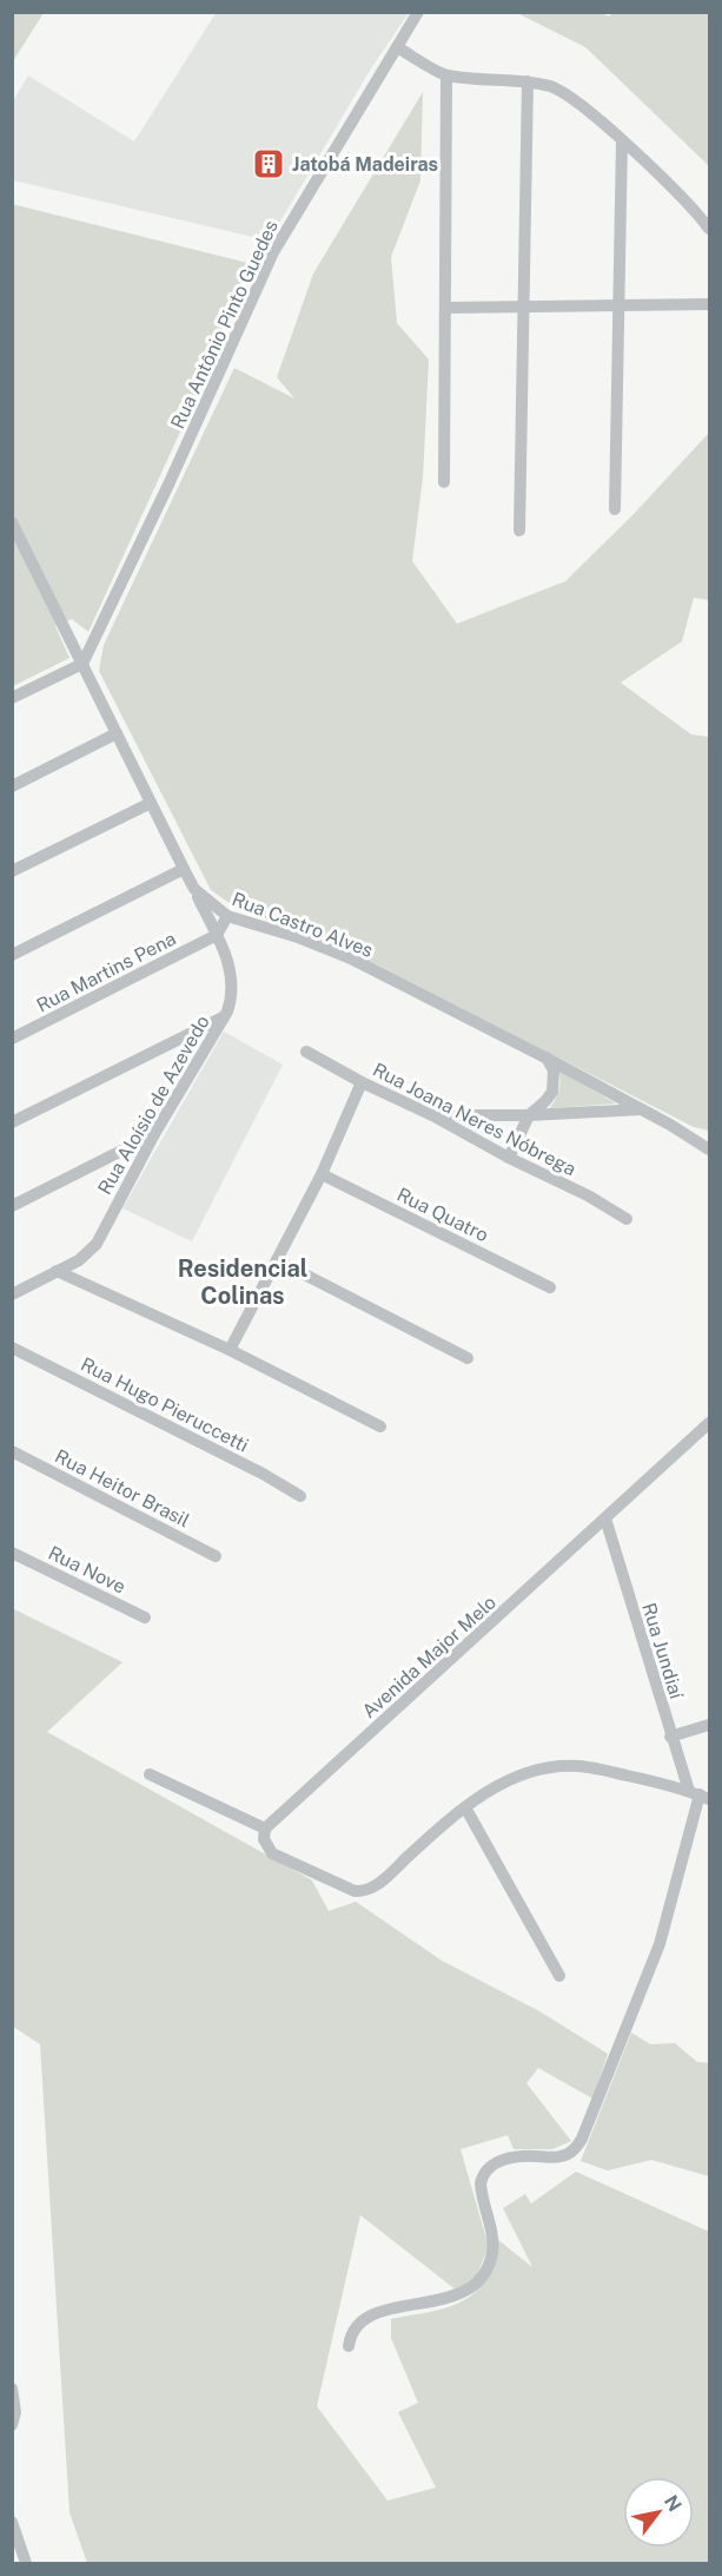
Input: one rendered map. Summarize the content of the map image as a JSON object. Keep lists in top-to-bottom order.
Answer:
{
  "streets": {
    "street": [
      "Rua Antônio Pinto Guedes",
      "Rua Castro Alves",
      "Rua Martins Pena",
      "Rua Aloísio de Azevedo",
      "Rua Joana Neres Nóbrega",
      "Rua Quatro",
      "Rua Hugo Pieruccetti",
      "Rua Heitor Brasil",
      "Rua Nove",
      "Rua Jundiaí",
      "Avenida Major Melo"
    ]
  },
  "crossings": [
    ["Rua Antônio Pinto Guedes", "Rua Castro Alves"],
    ["Rua Castro Alves", "Rua Aloísio de Azevedo"],
    ["Rua Martins Pena", "Rua Aloísio de Azevedo"],
    ["Rua Jundiaí", "Avenida Major Melo"]
  ],
  "districts": ["Residencial Colinas"],
  "places": {
    "building": ["Jatobá Madeiras"]
  },
  "north": "top right"
}
